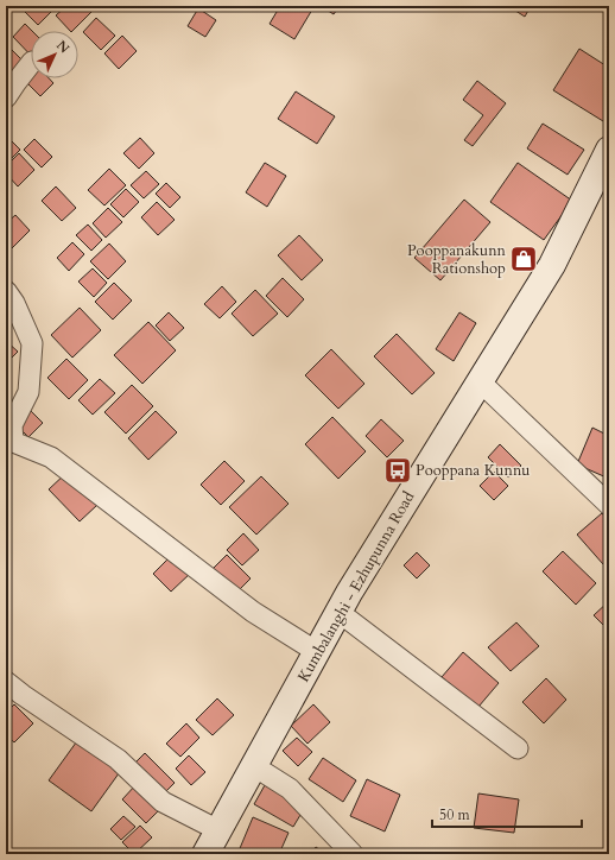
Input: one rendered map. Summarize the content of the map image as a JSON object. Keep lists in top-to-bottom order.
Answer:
{
  "streets": {
    "main road": ["Kumbalanghi - Ezhupunna Road"]
  },
  "places": {
    "shop": ["Pooppanakunn Rationshop"],
    "bus stop": ["Pooppana Kunnu"]
  },
  "scale_bar": "50 m",
  "north": "top right"
}
